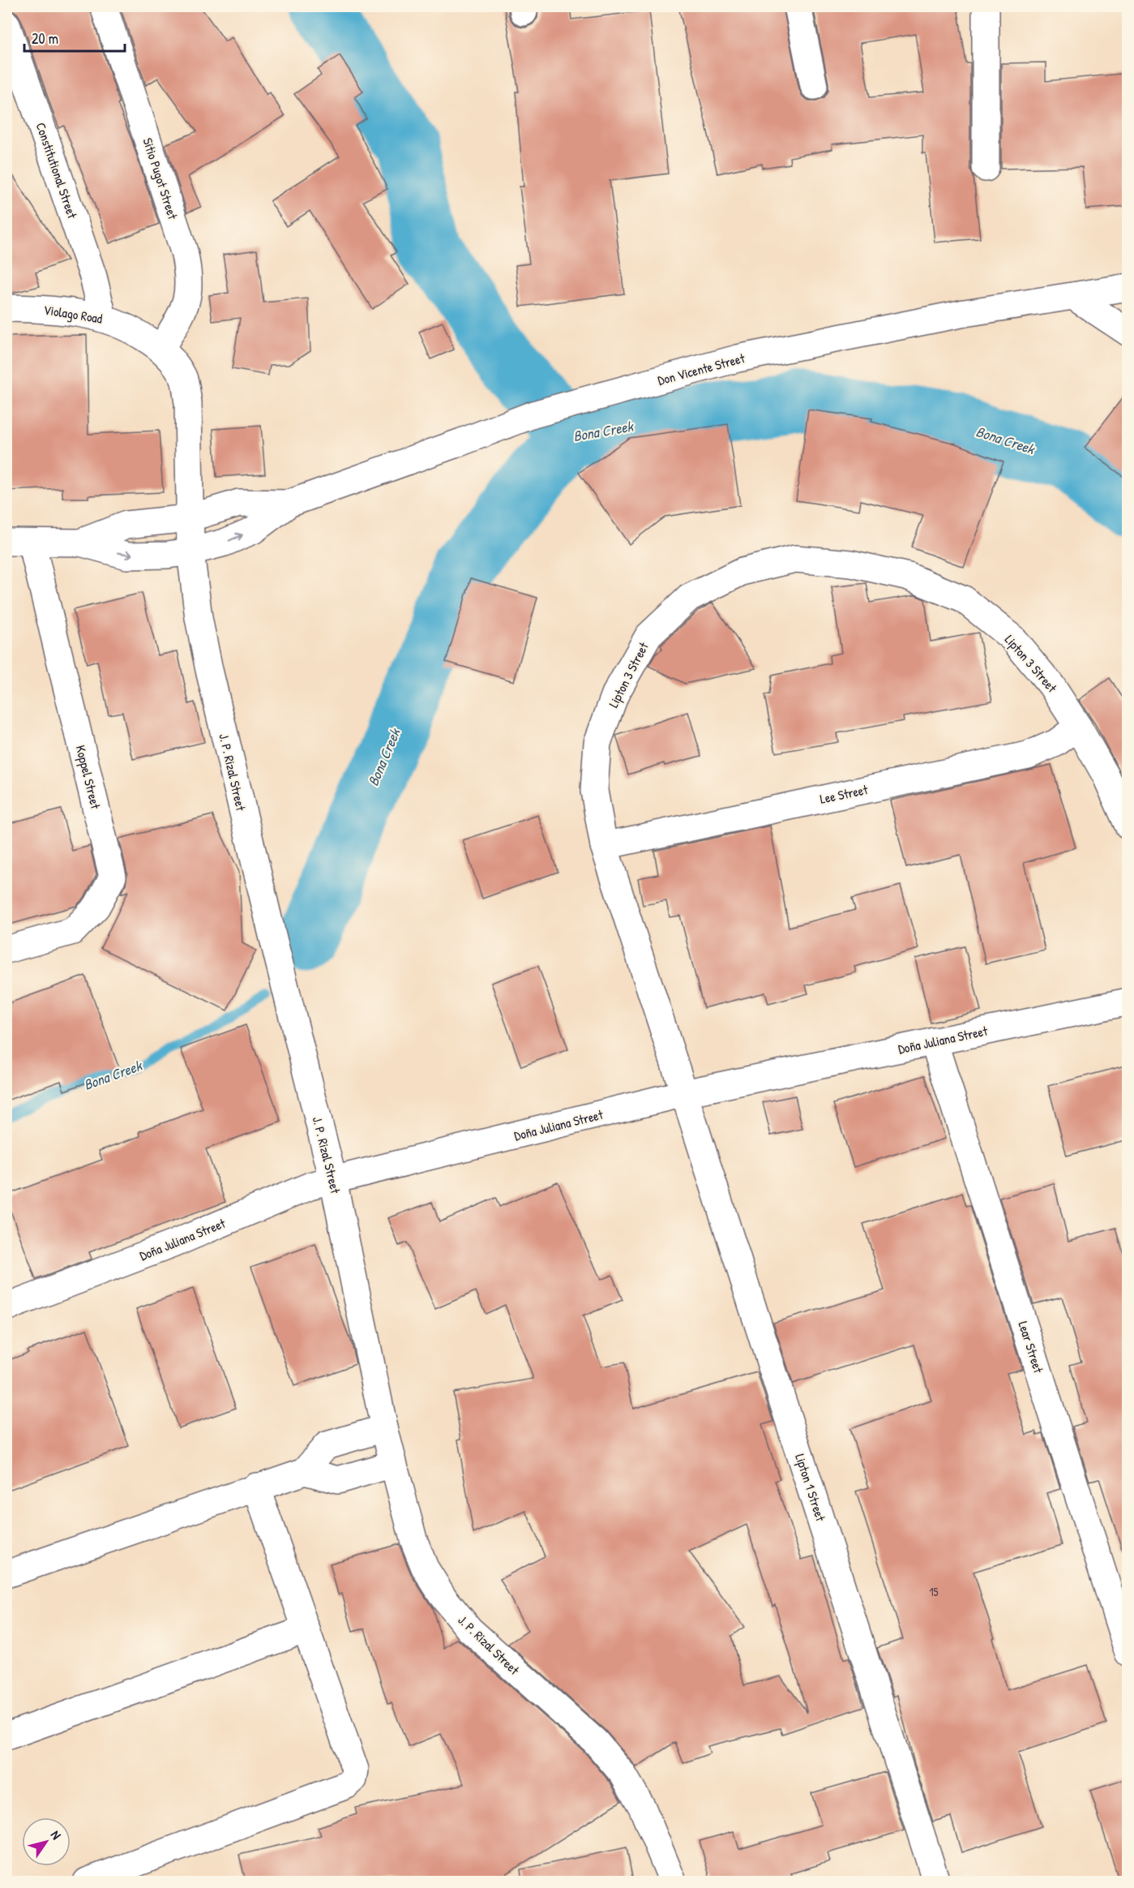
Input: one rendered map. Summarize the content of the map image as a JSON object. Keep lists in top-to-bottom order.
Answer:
{
  "streets": {
    "street": [
      "Constitutional Street",
      "Sitio Pugot Street",
      "Violago Road",
      "Don Vicente Street",
      "Lipton 3 Street",
      "J. P. Rizal Street",
      "Koppel Street",
      "Lee Street",
      "Doña Juliana Street",
      "Lear Street",
      "Lipton 1 Street"
    ]
  },
  "crossings": [
    ["Constitutional Street", "Violago Road"],
    ["Sitio Pugot Street", "Violago Road"],
    ["Sitio Pugot Street", "J. P. Rizal Street"],
    ["Violago Road", "J. P. Rizal Street"],
    ["Don Vicente Street", "J. P. Rizal Street"],
    ["Lipton 3 Street", "Lee Street"],
    ["Lipton 3 Street", "Doña Juliana Street"],
    ["Lipton 3 Street", "Lipton 1 Street"],
    ["J. P. Rizal Street", "Doña Juliana Street"],
    ["Doña Juliana Street", "Lear Street"],
    ["Doña Juliana Street", "Lipton 1 Street"]
  ],
  "water": ["Bona Creek"],
  "house_numbers": ["15"],
  "scale_bar": "20 m",
  "north": "top right"
}
